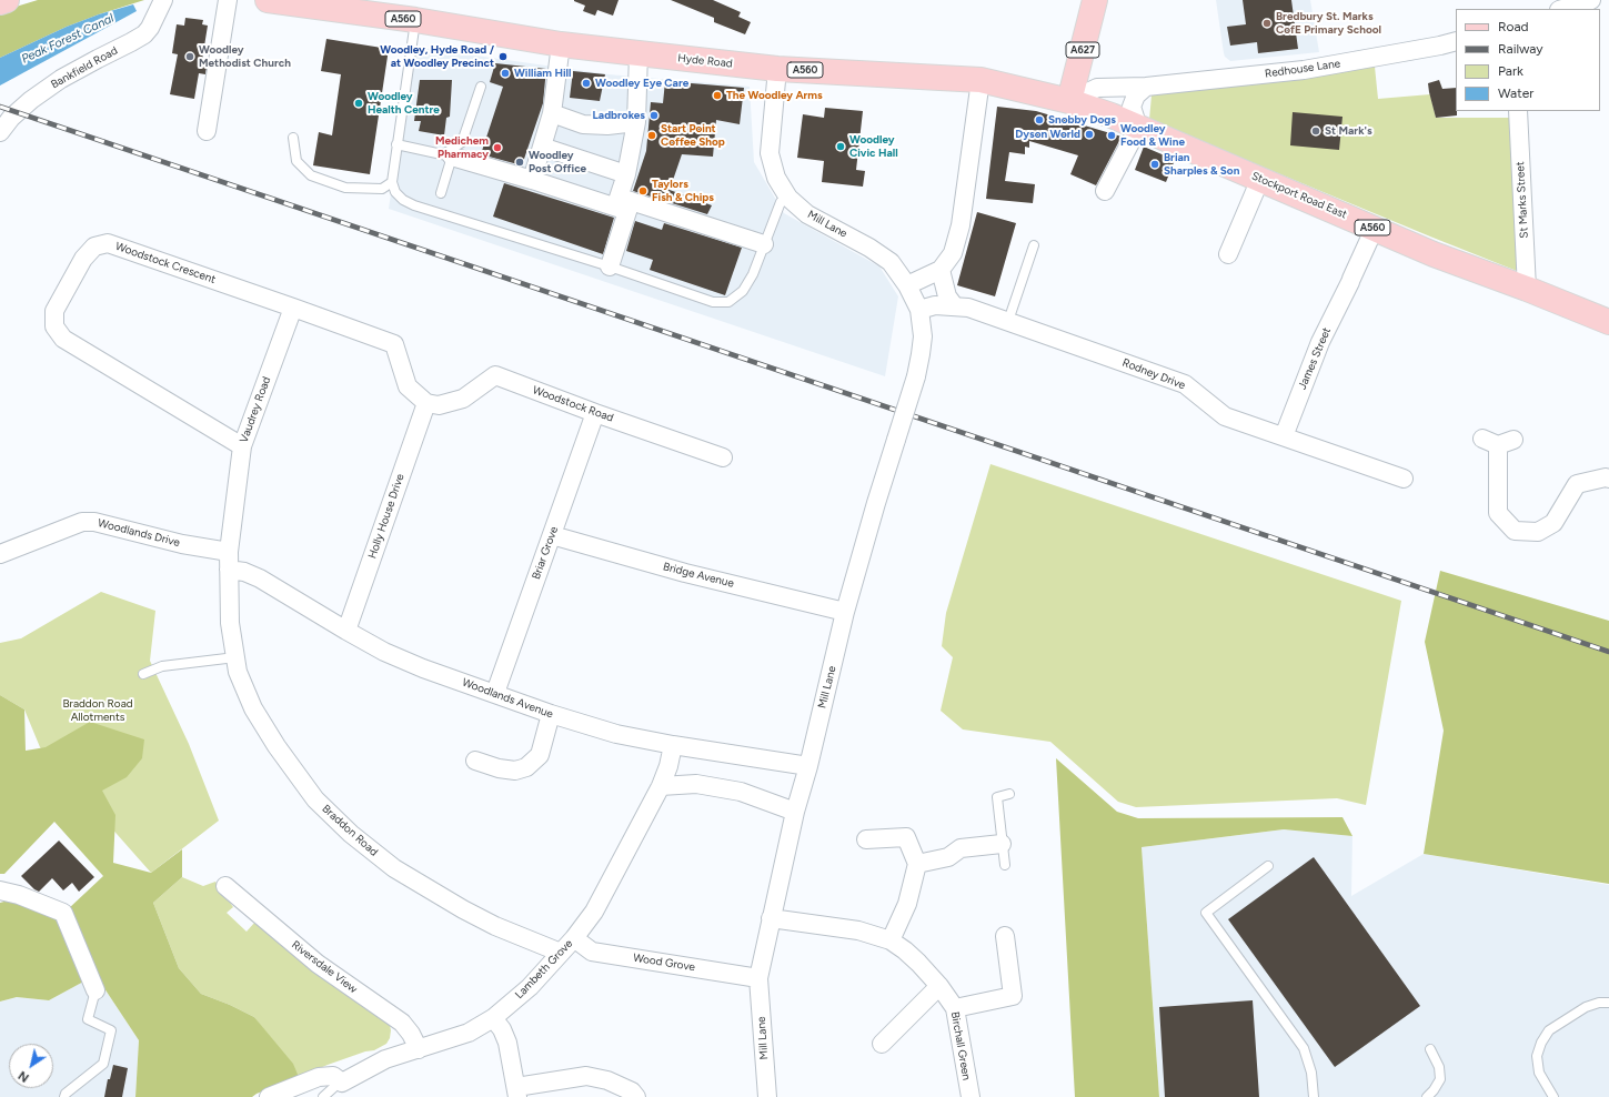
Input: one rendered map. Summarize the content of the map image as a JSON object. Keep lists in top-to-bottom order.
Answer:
{
  "streets": {
    "main road": [
      "A560",
      "A627",
      "Hyde Road",
      "Stockport Road East"
    ],
    "street": [
      "Bankfield Road",
      "Redhouse Lane",
      "St Marks Street",
      "Mill Lane",
      "Woodstock Crescent",
      "James Street",
      "Rodney Drive",
      "Woodstock Road",
      "Vaudrey Road",
      "Holly House Drive",
      "Woodlands Drive",
      "Briar Grove",
      "Bridge Avenue",
      "Woodlands Avenue",
      "Braddon Road",
      "Wood Grove",
      "Riversdale View",
      "Lambeth Grove",
      "Birchall Green"
    ]
  },
  "crossings": [
    ["A627", "Hyde Road"],
    ["A627", "Redhouse Lane"],
    ["Hyde Road", "Redhouse Lane"],
    ["Hyde Road", "Stockport Road East"],
    ["Hyde Road", "Mill Lane"],
    ["Stockport Road East", "St Marks Street"],
    ["Stockport Road East", "James Street"],
    ["Mill Lane", "Rodney Drive"],
    ["Mill Lane", "Bridge Avenue"],
    ["Mill Lane", "Woodlands Avenue"],
    ["Mill Lane", "Wood Grove"],
    ["Mill Lane", "Birchall Green"],
    ["Woodstock Crescent", "Woodstock Road"],
    ["Woodstock Crescent", "Vaudrey Road"],
    ["Woodstock Crescent", "Holly House Drive"],
    ["James Street", "Rodney Drive"],
    ["Woodstock Road", "Holly House Drive"],
    ["Woodstock Road", "Briar Grove"],
    ["Vaudrey Road", "Woodlands Drive"],
    ["Vaudrey Road", "Woodlands Avenue"],
    ["Vaudrey Road", "Braddon Road"],
    ["Holly House Drive", "Woodlands Avenue"],
    ["Woodlands Drive", "Woodlands Avenue"],
    ["Woodlands Drive", "Braddon Road"],
    ["Briar Grove", "Bridge Avenue"],
    ["Briar Grove", "Woodlands Avenue"],
    ["Woodlands Avenue", "Braddon Road"],
    ["Woodlands Avenue", "Lambeth Grove"],
    ["Braddon Road", "Lambeth Grove"],
    ["Wood Grove", "Lambeth Grove"],
    ["Riversdale View", "Lambeth Grove"]
  ],
  "water": ["Peak Forest Canal"],
  "parks": ["Braddon Road Allotments"],
  "places": [
    "Bredbury St. Marks CofE Primary School",
    "Woodley Methodist Church",
    "Woodley, Hyde Road / at Woodley Precinct",
    "William Hill",
    "Woodley Eye Care",
    "The Woodley Arms",
    "Woodley Health Centre",
    "Ladbrokes",
    "Snobby Dogs",
    "St Mark's",
    "Dyson World",
    "Start Point Coffee Shop",
    "Woodley Food & Wine",
    "Woodley Civic Hall",
    "Medichem Pharmacy",
    "Woodley Post Office",
    "Brian Sharples & Son",
    "Taylors Fish & Chips"
  ],
  "legend": [
    "Road",
    "Railway",
    "Park",
    "Water"
  ],
  "north": "bottom left"
}
